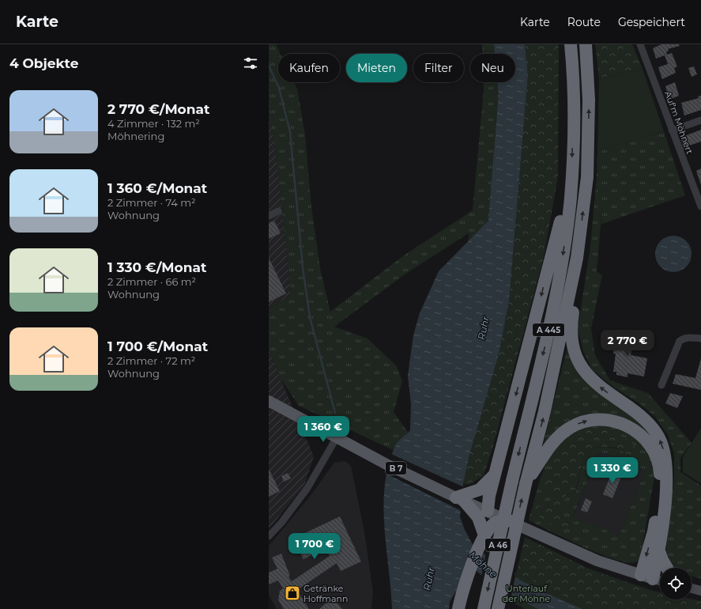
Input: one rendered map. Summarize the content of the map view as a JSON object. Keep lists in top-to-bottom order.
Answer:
{
  "streets": {
    "highway": ["A 445", "A 46"],
    "main road": ["B 7"],
    "street": ["Auf'm Möhnert"]
  },
  "crossings": [
    ["A 445", "A 46"]
  ],
  "water": ["Ruhr", "Möhne"],
  "parks": ["Unterlauf der Möhne"],
  "places": {
    "shop": ["Getränke Hoffmann"]
  },
  "page": {
    "header": "Karte",
    "nav": ["Karte", "Route", "Gespeichert"],
    "heading": "4 Objekte",
    "chip": [
      "Kaufen",
      "Mieten",
      "Filter",
      "Neu"
    ],
    "list": [
      {
        "name": "2 770 €/Monat",
        "note": "4 Zimmer · 132 m² · Möhnering"
      },
      {
        "name": "1 360 €/Monat",
        "note": "2 Zimmer · 74 m² · Wohnung"
      },
      {
        "name": "1 330 €/Monat",
        "note": "2 Zimmer · 66 m² · Wohnung"
      },
      {
        "name": "1 700 €/Monat",
        "note": "2 Zimmer · 72 m² · Wohnung"
      }
    ],
    "price": [
      "2 770 €",
      "1 360 €",
      "1 330 €",
      "1 700 €"
    ]
  }
}
